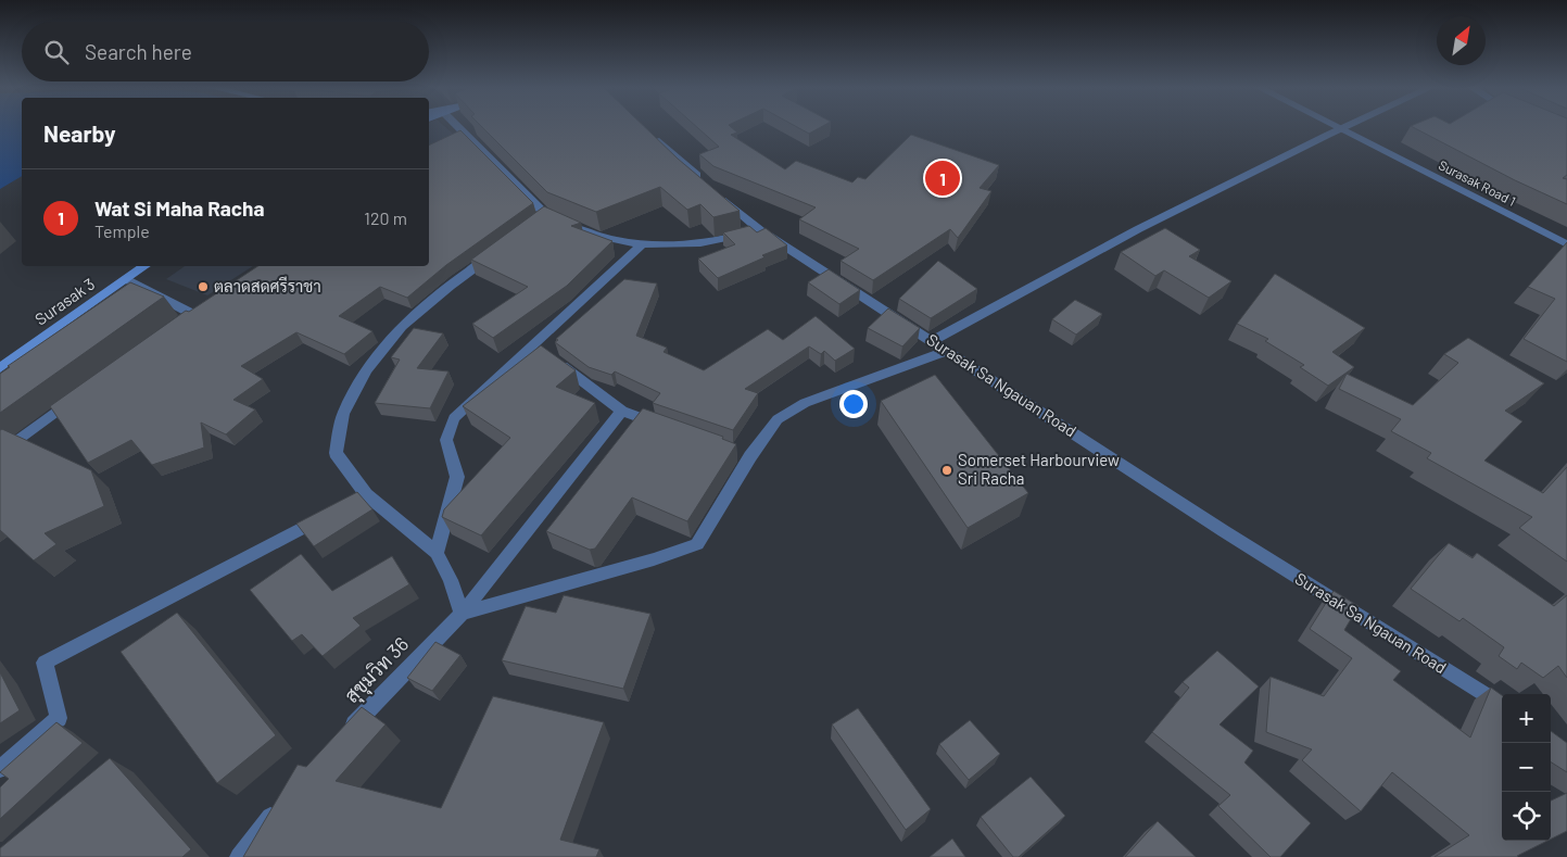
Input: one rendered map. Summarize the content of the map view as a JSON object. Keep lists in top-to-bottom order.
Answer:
{
  "streets": {
    "main road": ["Surasak 3"],
    "street": ["Surasak Road 1", "Surasak Sa Ngauan Road", "สุขุมวิท 36"]
  },
  "places": ["ตลาดสดศรีราชา", "Somerset Harbourview Sri Racha"],
  "north": "top right",
  "page": {
    "search": "Search here",
    "heading": "Nearby",
    "pins": "1",
    "list": [
      {
        "mark": "1",
        "name": "Wat Si Maha Racha",
        "note": "Temple",
        "value": "120 m"
      }
    ],
    "map_buttons": ["+", "−"]
  }
}
